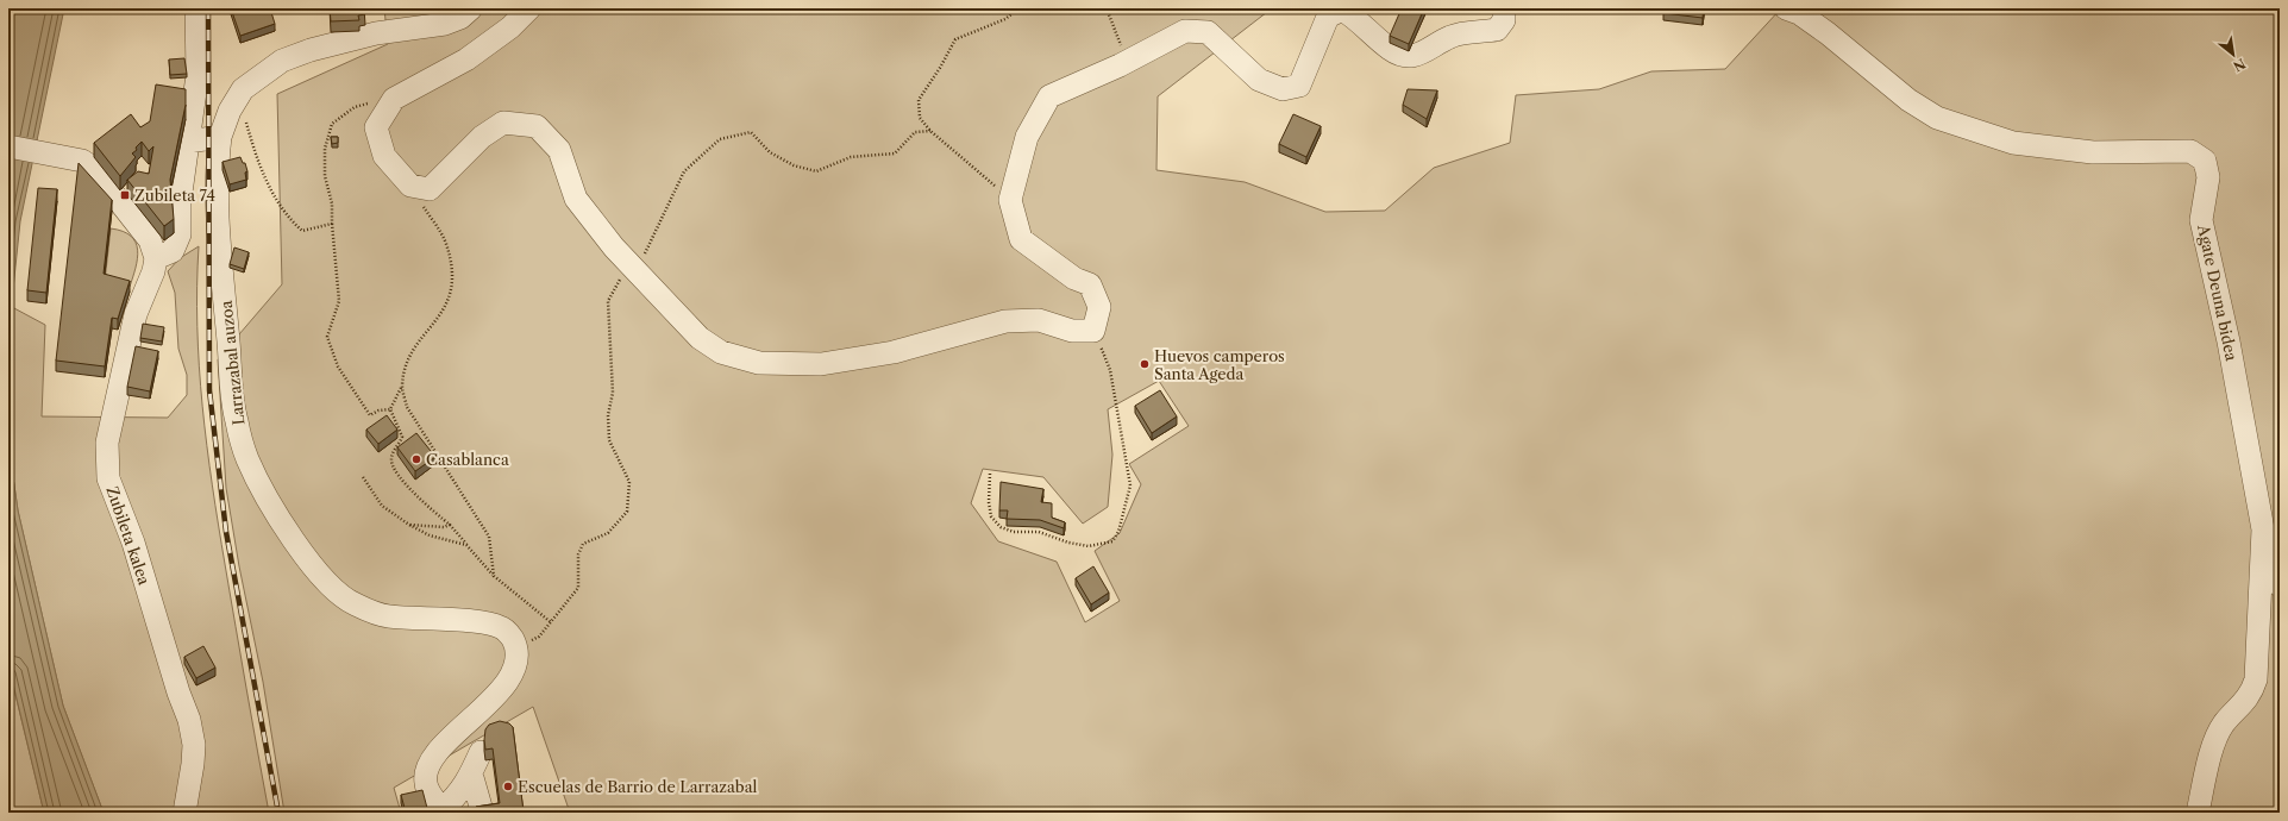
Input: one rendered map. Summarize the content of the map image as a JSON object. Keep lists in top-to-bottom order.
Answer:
{
  "streets": {
    "street": ["Agate Deuna bidea", "Larrazabal auzoa", "Zubileta kalea"]
  },
  "places": {
    "transit": ["Zubileta 74"],
    "other": ["Huevos camperos Santa Ageda", "Casablanca", "Escuelas de Barrio de Larrazabal"]
  },
  "north": "bottom right"
}
